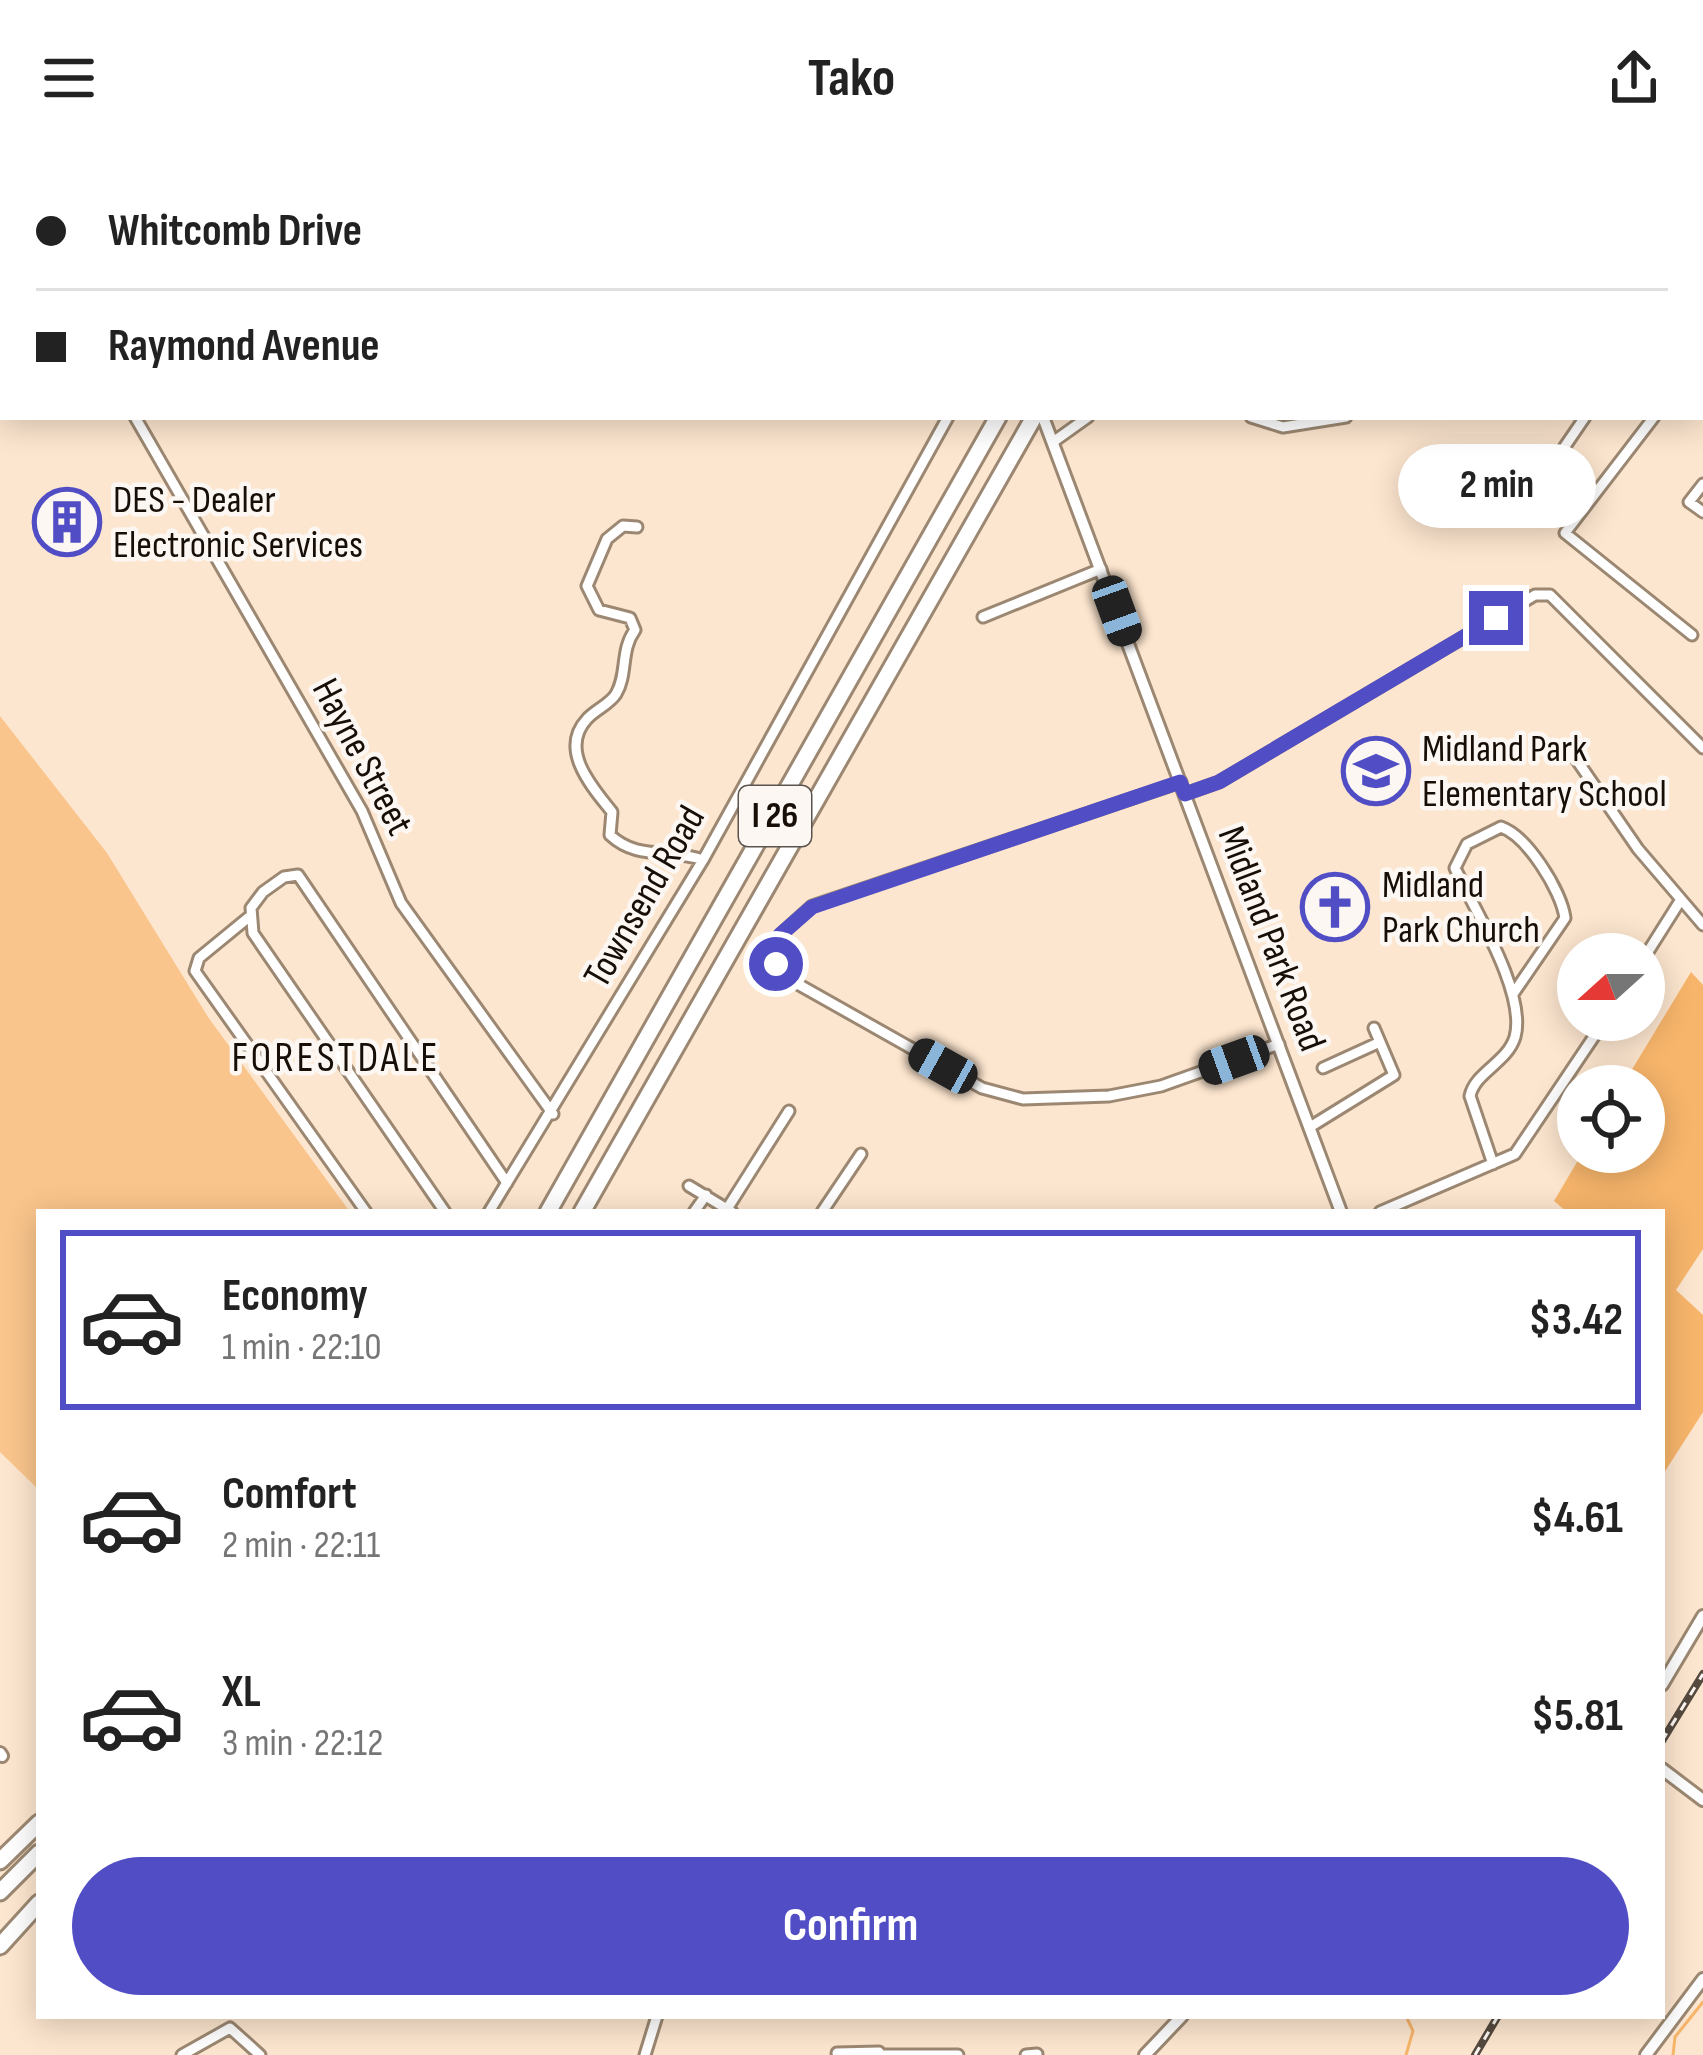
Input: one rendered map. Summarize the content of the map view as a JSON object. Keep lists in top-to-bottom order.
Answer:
{
  "streets": {
    "highway": ["I 26"],
    "street": ["Hayne Street", "Townsend Road", "Midland Park Road"]
  },
  "crossings": [
    ["Hayne Street", "Townsend Road"]
  ],
  "districts": ["FORESTDALE"],
  "places": {
    "building": ["DES - Dealer Electronic Services"],
    "school or university": ["Midland Park Elementary School"],
    "church": ["Midland Park Church"]
  },
  "north": "left",
  "page": {
    "header": "Tako",
    "banner": ["Whitcomb Drive", "Raymond Avenue"],
    "bubble": "2 min",
    "list": [
      {
        "name": "Economy",
        "note": "1 min · 22:10",
        "value": "$3.42"
      },
      {
        "name": "Comfort",
        "note": "2 min · 22:11",
        "value": "$4.61"
      },
      {
        "name": "XL",
        "note": "3 min · 22:12",
        "value": "$5.81"
      }
    ],
    "buttons": "Confirm"
  }
}
